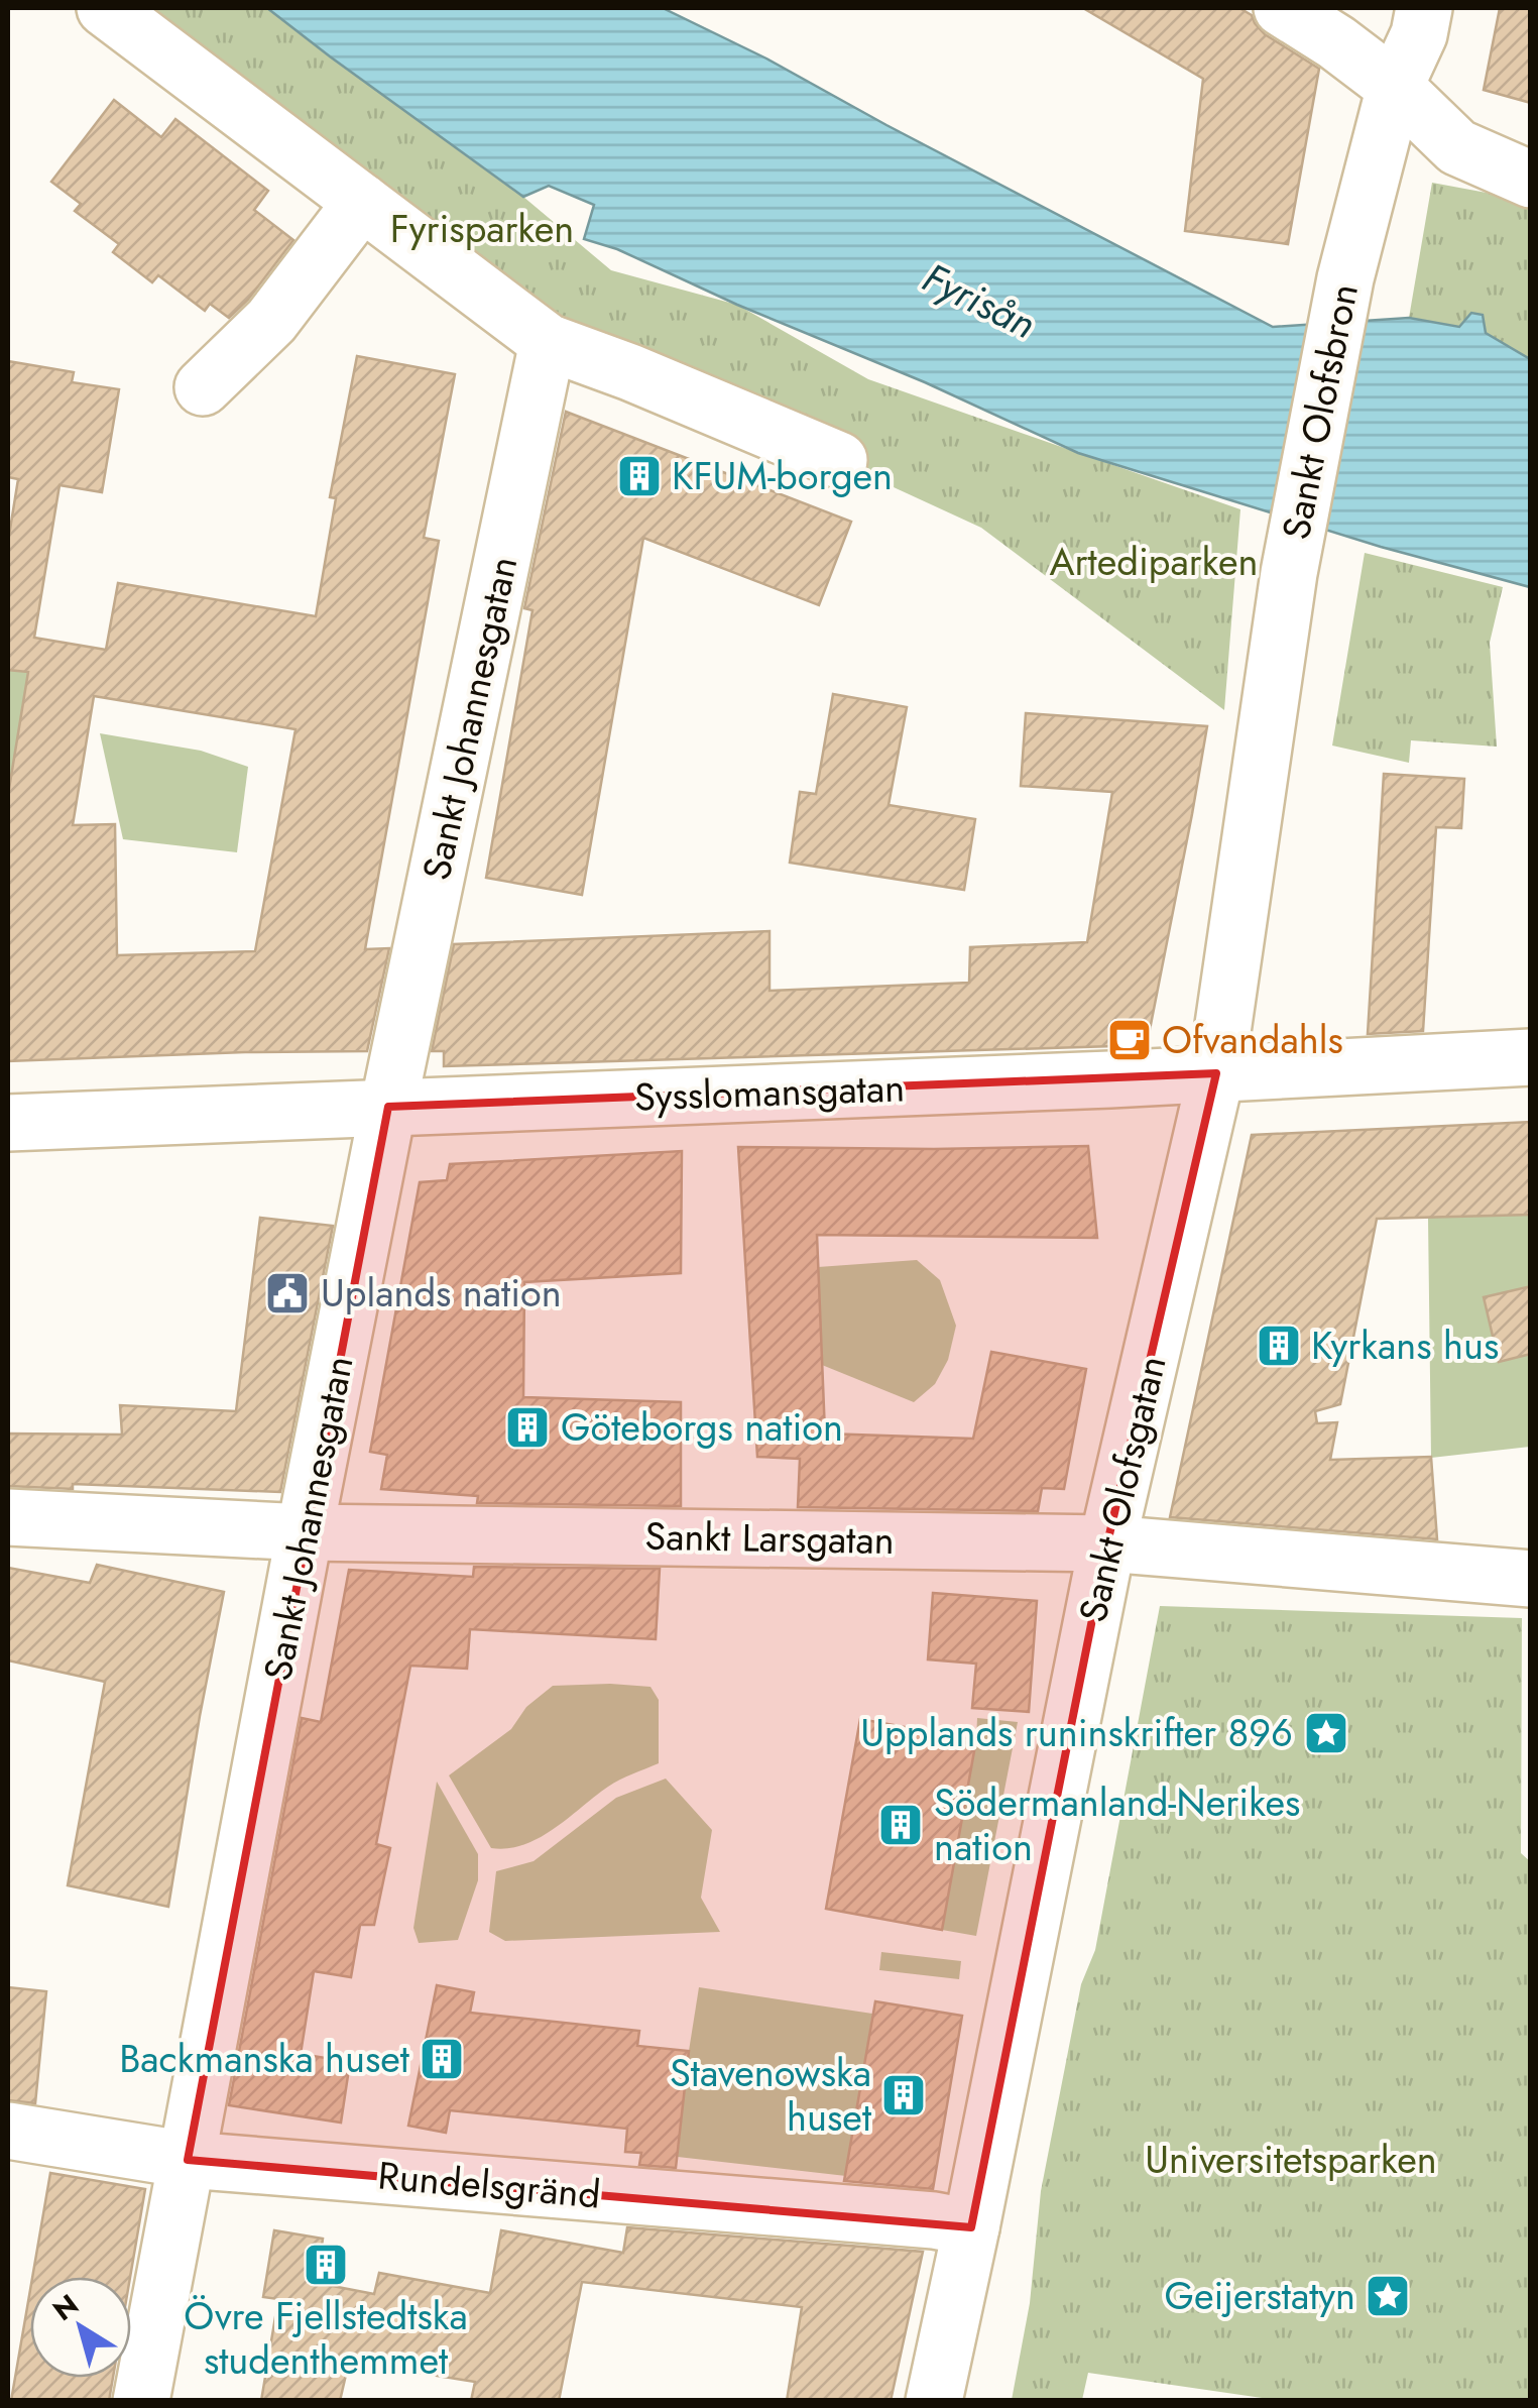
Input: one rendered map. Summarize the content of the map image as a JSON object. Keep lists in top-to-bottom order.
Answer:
{
  "streets": {
    "street": [
      "Sankt Olofsbron",
      "Sankt Johannesgatan",
      "Sysslomansgatan",
      "Sankt Olofsgatan",
      "Sankt Larsgatan",
      "Rundelsgränd"
    ]
  },
  "crossings": [
    ["Sankt Olofsbron", "Sankt Olofsgatan"],
    ["Sankt Johannesgatan", "Sysslomansgatan"],
    ["Sankt Johannesgatan", "Sankt Larsgatan"],
    ["Sankt Johannesgatan", "Rundelsgränd"],
    ["Sysslomansgatan", "Sankt Olofsgatan"],
    ["Sankt Olofsgatan", "Sankt Larsgatan"],
    ["Sankt Olofsgatan", "Rundelsgränd"]
  ],
  "water": ["Fyrisån"],
  "parks": ["Fyrisparken", "Artediparken", "Universitetsparken"],
  "places": {
    "building": [
      "KFUM-borgen",
      "Kyrkans hus",
      "Göteborgs nation",
      "Södermanland-Nerikes nation",
      "Backmanska huset",
      "Stavenowska huset",
      "Övre Fjellstedtska studenthemmet"
    ],
    "cafe": ["Ofvandahls"],
    "public building": ["Uplands nation"],
    "place": ["Upplands runinskrifter 896", "Geijerstatyn"]
  },
  "north": "top left"
}
